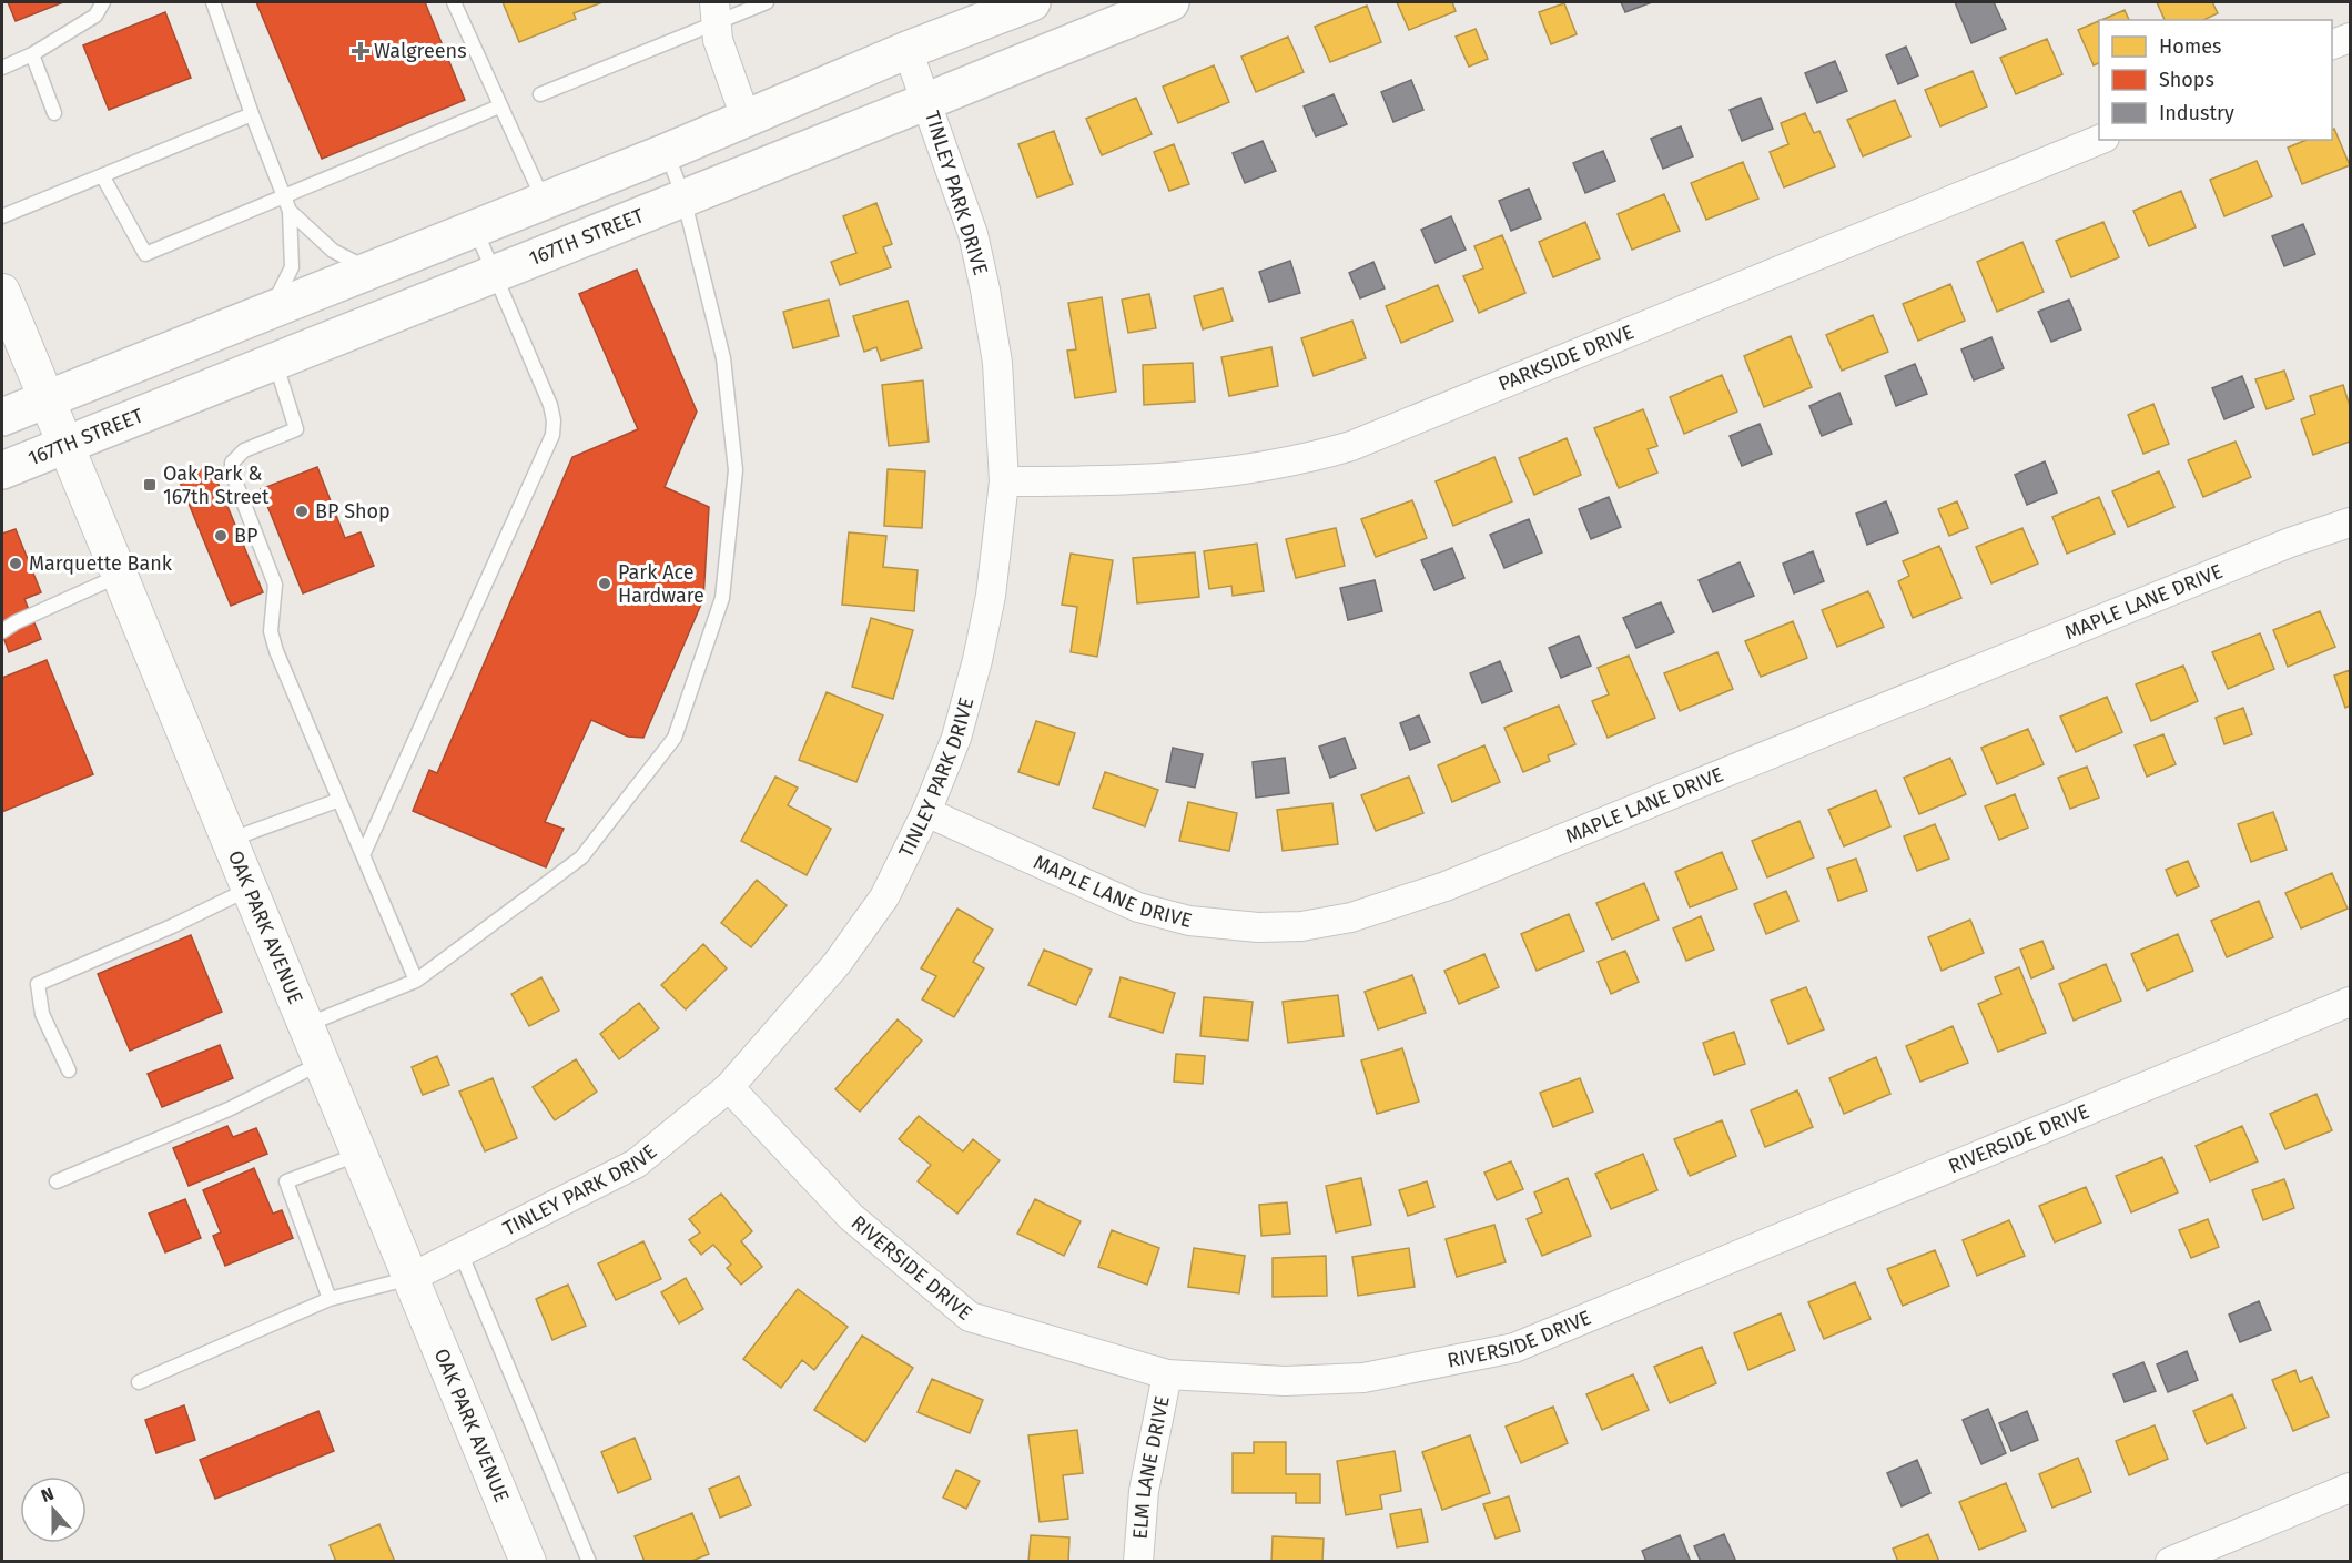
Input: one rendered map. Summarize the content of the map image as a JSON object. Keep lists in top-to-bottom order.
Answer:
{
  "streets": {
    "main road": ["167TH STREET"],
    "street": [
      "TINLEY PARK DRIVE",
      "PARKSIDE DRIVE",
      "MAPLE LANE DRIVE",
      "OAK PARK AVENUE",
      "RIVERSIDE DRIVE",
      "ELM LANE DRIVE"
    ]
  },
  "crossings": [
    ["TINLEY PARK DRIVE", "167TH STREET"],
    ["TINLEY PARK DRIVE", "PARKSIDE DRIVE"],
    ["TINLEY PARK DRIVE", "MAPLE LANE DRIVE"],
    ["TINLEY PARK DRIVE", "OAK PARK AVENUE"],
    ["TINLEY PARK DRIVE", "RIVERSIDE DRIVE"],
    ["167TH STREET", "OAK PARK AVENUE"],
    ["RIVERSIDE DRIVE", "ELM LANE DRIVE"]
  ],
  "places": {
    "health": ["Walgreens"],
    "transit": ["Oak Park & 167th Street"],
    "other": [
      "BP Shop",
      "BP",
      "Marquette Bank",
      "Park Ace Hardware"
    ]
  },
  "legend": ["Homes", "Shops", "Industry"],
  "north": "top"
}
